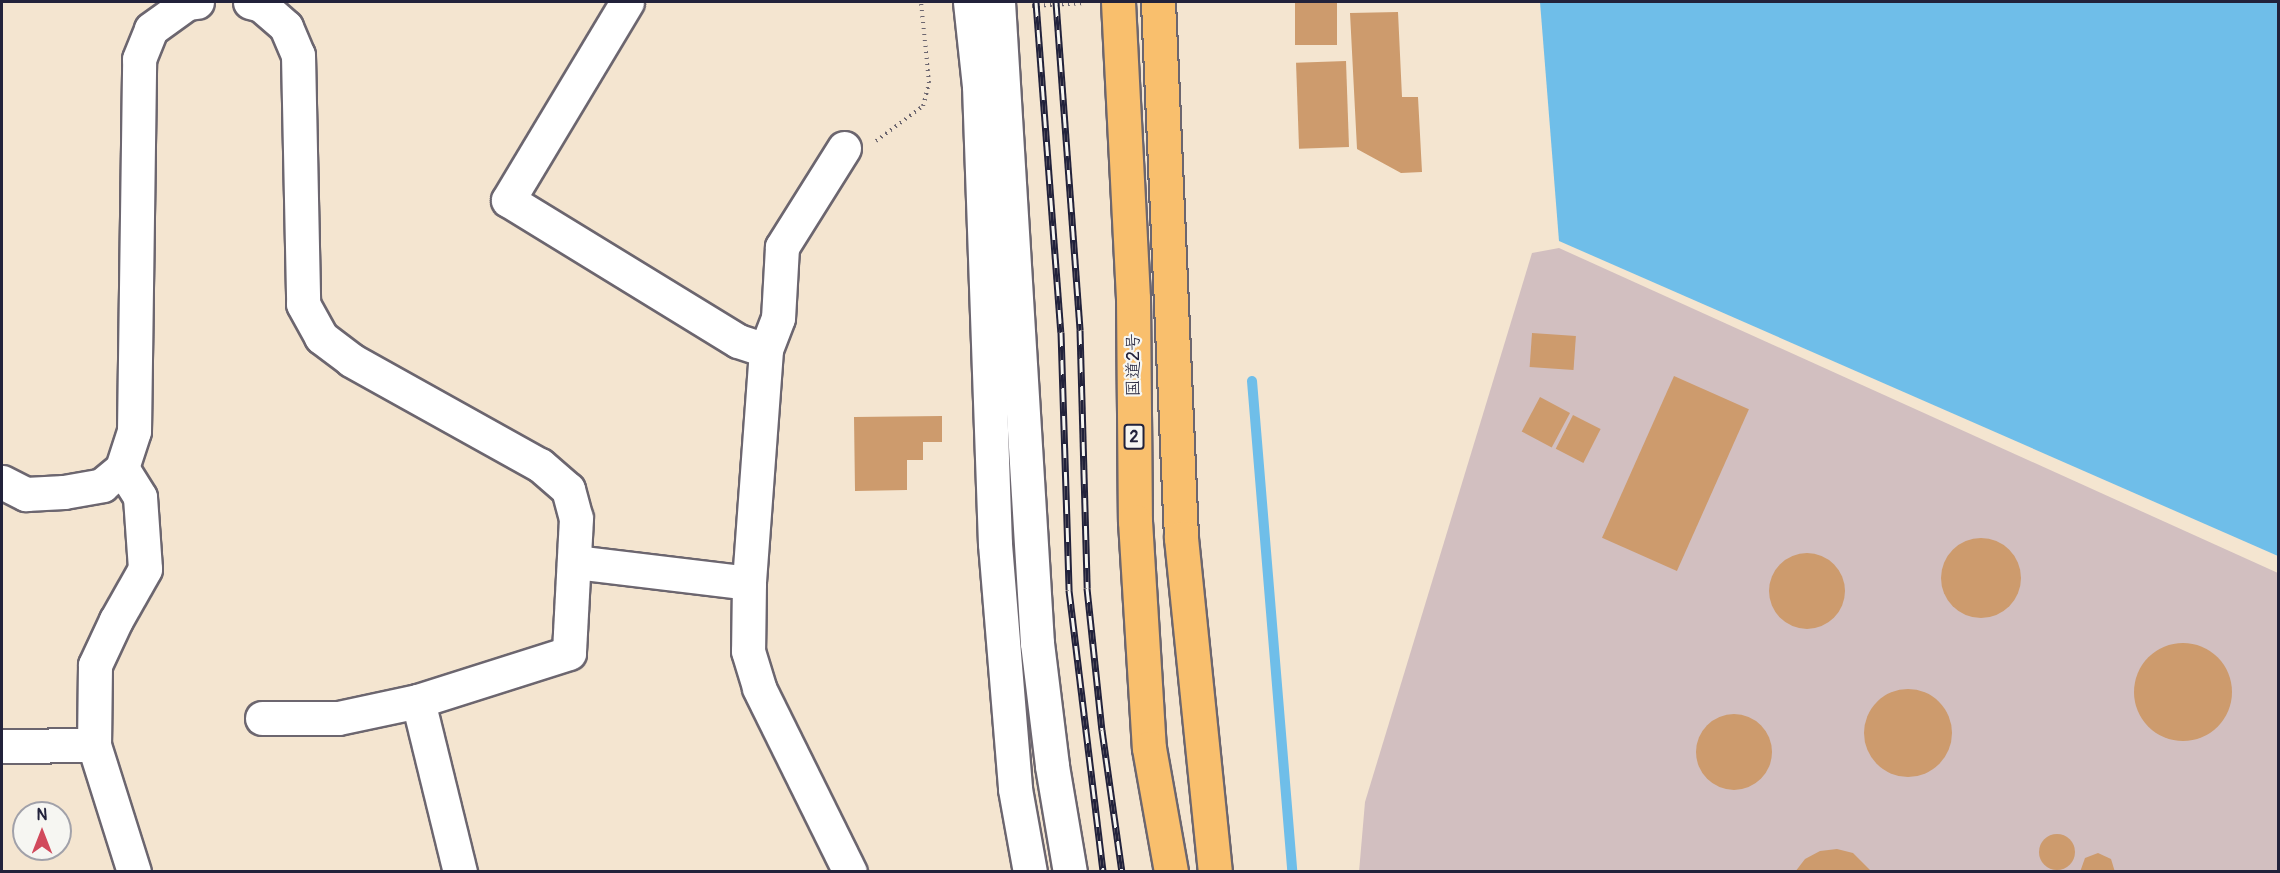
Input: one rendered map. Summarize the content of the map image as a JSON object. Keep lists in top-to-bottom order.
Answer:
{
  "streets": {
    "highway": ["国道2号", "2"]
  },
  "north": "top"
}
